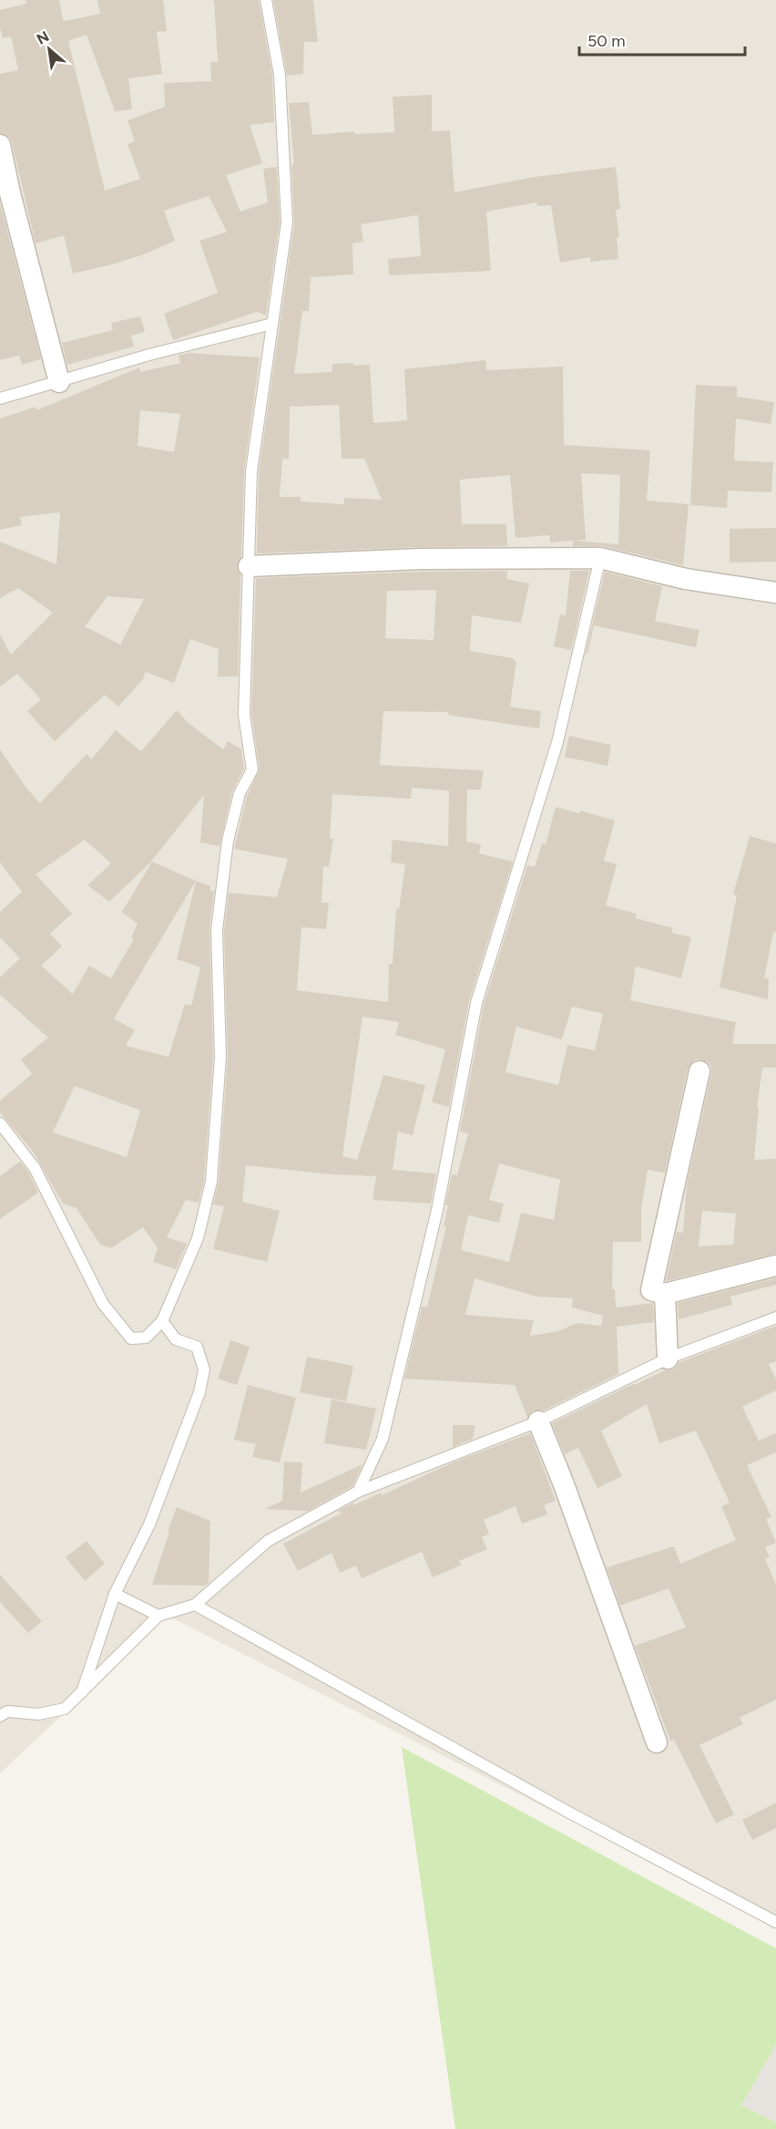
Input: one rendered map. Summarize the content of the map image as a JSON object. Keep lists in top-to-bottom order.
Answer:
{
  "scale_bar": "50 m",
  "north": "top left"
}
